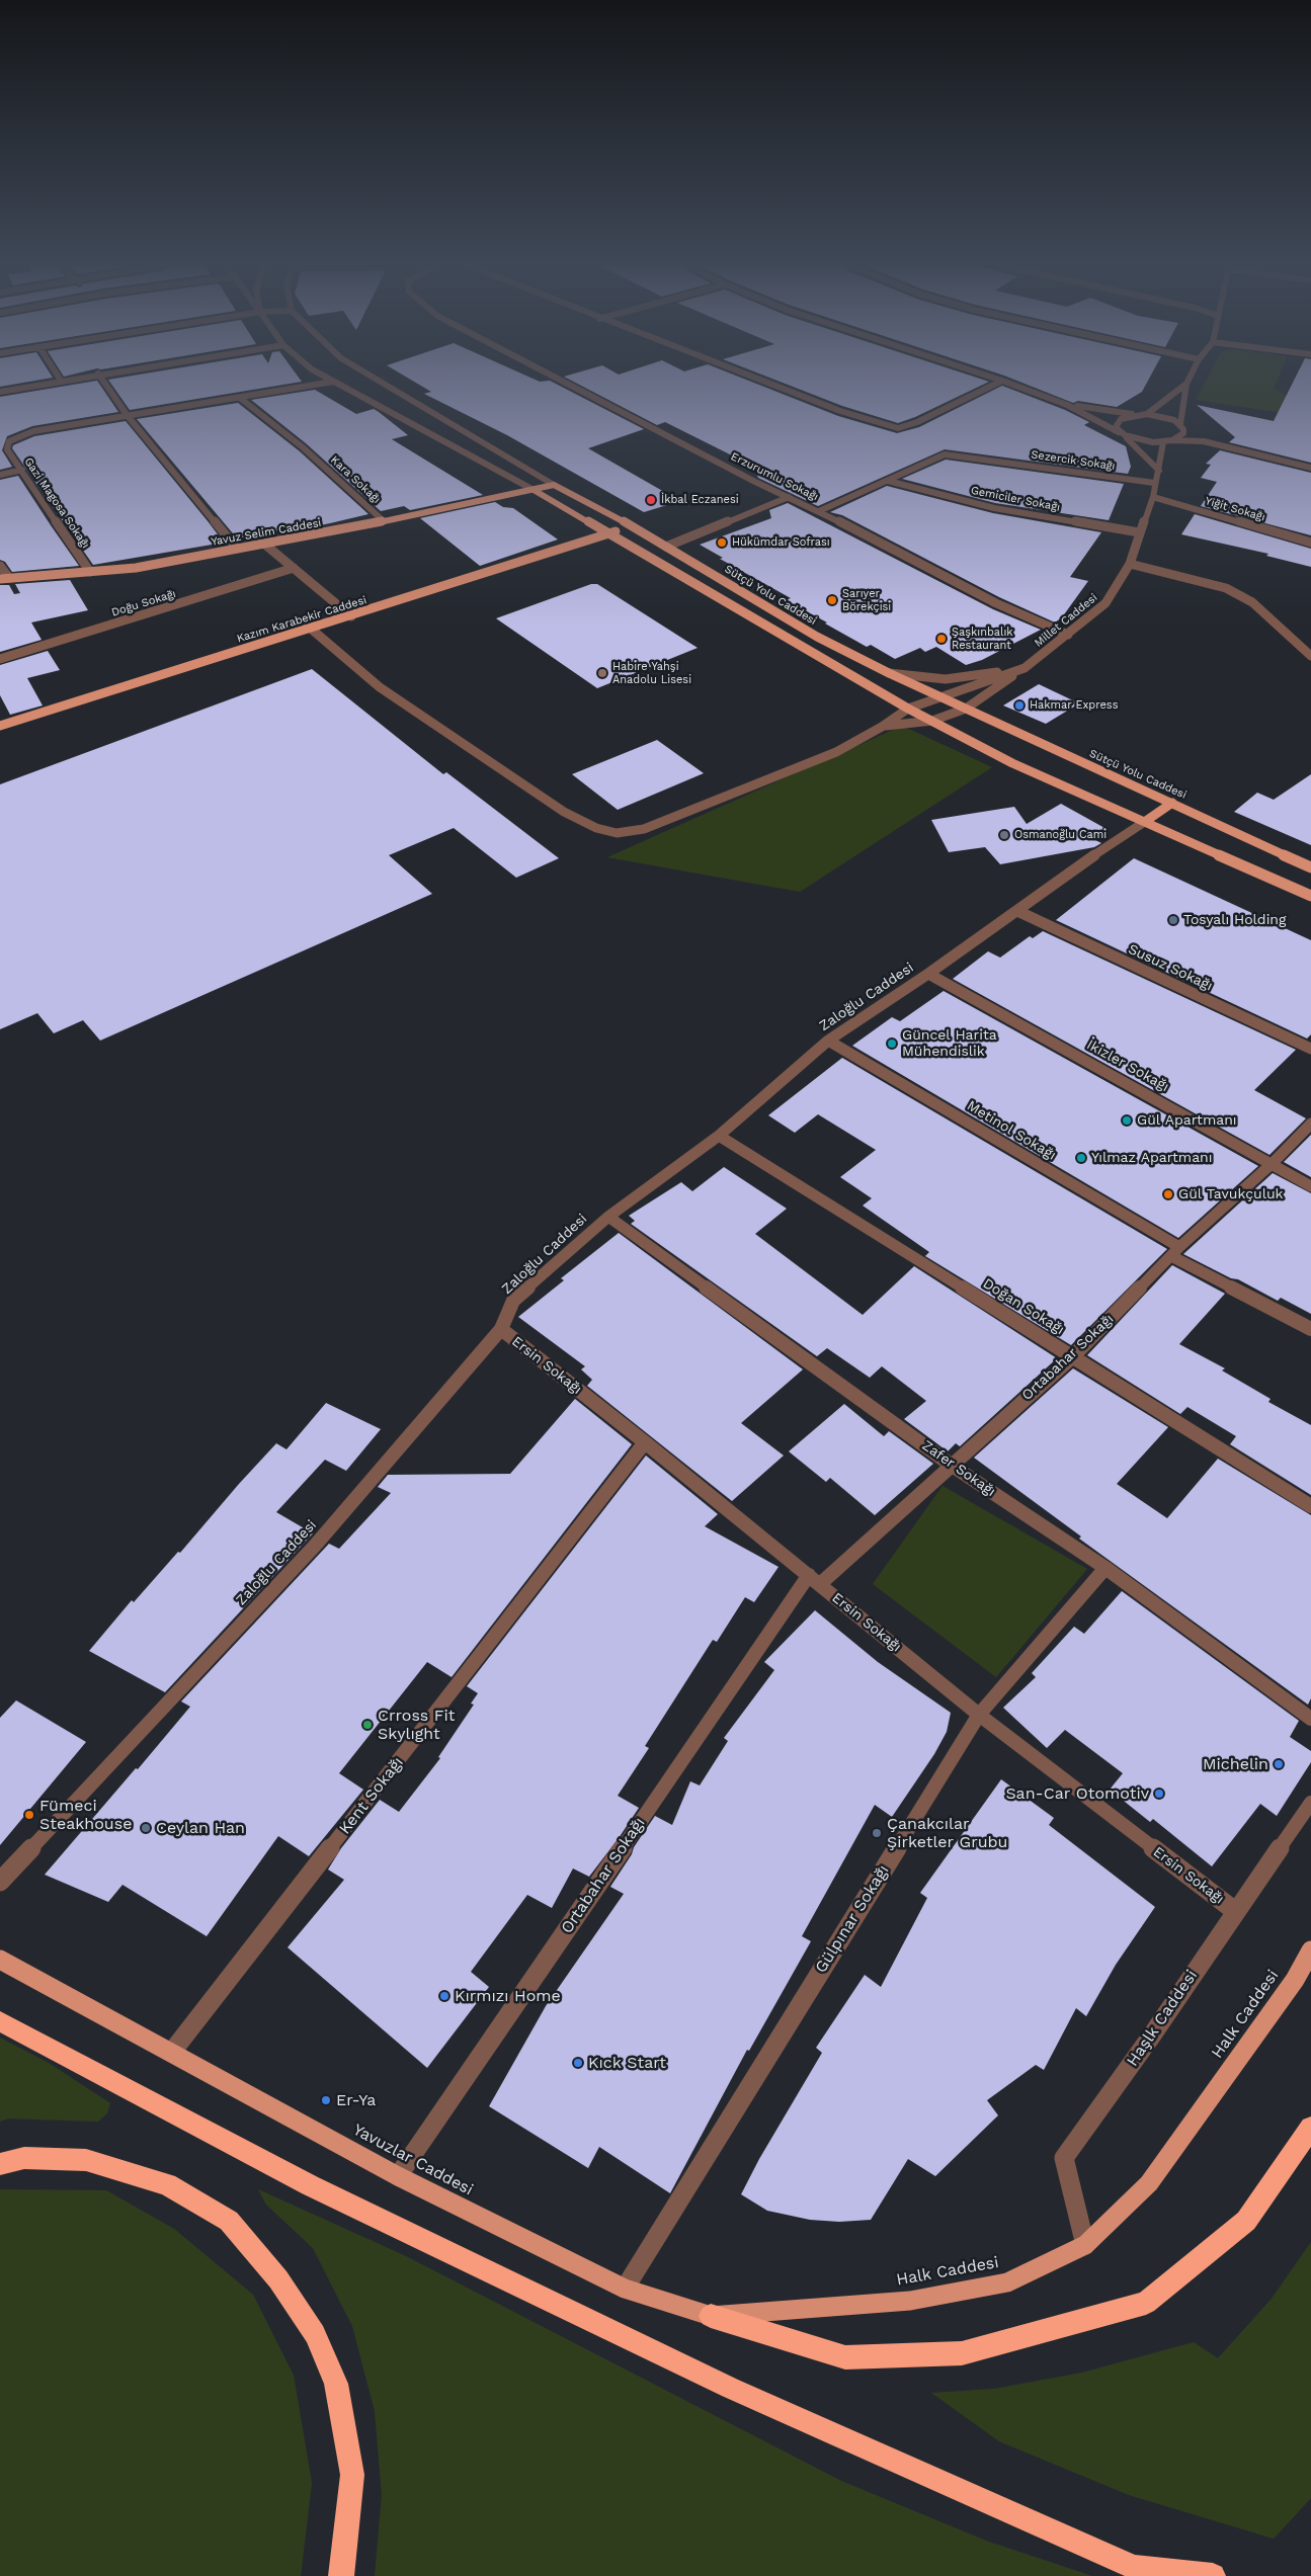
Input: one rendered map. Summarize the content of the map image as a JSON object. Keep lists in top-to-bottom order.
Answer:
{
  "streets": {
    "main road": [
      "Yavuz Selim Caddesi",
      "Sütçü Yolu Caddesi",
      "Kazım Karabekir Caddesi",
      "Halk Caddesi",
      "Yavuzlar Caddesi"
    ],
    "street": [
      "Sezercik Sokağı",
      "Erzurumlu Sokağı",
      "Kara Sokağı",
      "Gemiciler Sokağı",
      "Gazi Magosa Sokağı",
      "Yiğit Sokağı",
      "Doğu Sokağı",
      "Millet Caddesi",
      "Susuz Sokağı",
      "Zaloğlu Caddesi",
      "İkizler Sokağı",
      "Metinol Sokağı",
      "Doğan Sokağı",
      "Ortabahar Sokağı",
      "Ersin Sokağı",
      "Zafer Sokağı",
      "Kent Sokağı",
      "Gülpınar Sokağı",
      "Haşlk Caddesi"
    ]
  },
  "crossings": [
    ["Sezercik Sokağı", "Erzurumlu Sokağı"],
    ["Sezercik Sokağı", "Gemiciler Sokağı"],
    ["Sezercik Sokağı", "Millet Caddesi"],
    ["Erzurumlu Sokağı", "Millet Caddesi"],
    ["Kara Sokağı", "Gazi Magosa Sokağı"],
    ["Kara Sokağı", "Yavuz Selim Caddesi"],
    ["Gemiciler Sokağı", "Millet Caddesi"],
    ["Gazi Magosa Sokağı", "Yavuz Selim Caddesi"],
    ["Yiğit Sokağı", "Millet Caddesi"],
    ["Yavuz Selim Caddesi", "Sütçü Yolu Caddesi"],
    ["Sütçü Yolu Caddesi", "Kazım Karabekir Caddesi"],
    ["Sütçü Yolu Caddesi", "Millet Caddesi"],
    ["Kazım Karabekir Caddesi", "Millet Caddesi"],
    ["Susuz Sokağı", "Zaloğlu Caddesi"],
    ["Zaloğlu Caddesi", "İkizler Sokağı"],
    ["Zaloğlu Caddesi", "Metinol Sokağı"],
    ["Zaloğlu Caddesi", "Doğan Sokağı"],
    ["Zaloğlu Caddesi", "Ersin Sokağı"],
    ["Zaloğlu Caddesi", "Zafer Sokağı"],
    ["İkizler Sokağı", "Ortabahar Sokağı"],
    ["Metinol Sokağı", "Ortabahar Sokağı"],
    ["Doğan Sokağı", "Ortabahar Sokağı"],
    ["Ortabahar Sokağı", "Ersin Sokağı"],
    ["Ortabahar Sokağı", "Zafer Sokağı"],
    ["Ortabahar Sokağı", "Yavuzlar Caddesi"],
    ["Ersin Sokağı", "Kent Sokağı"],
    ["Ersin Sokağı", "Gülpınar Sokağı"],
    ["Ersin Sokağı", "Haşlk Caddesi"],
    ["Zafer Sokağı", "Gülpınar Sokağı"],
    ["Kent Sokağı", "Yavuzlar Caddesi"],
    ["Gülpınar Sokağı", "Yavuzlar Caddesi"],
    ["Halk Caddesi", "Haşlk Caddesi"],
    ["Halk Caddesi", "Yavuzlar Caddesi"]
  ],
  "places": [
    "İkbal Eczanesi",
    "Hükümdar Sofrası",
    "Sarıyer Börekçisi",
    "Şaşkınbalık Restaurant",
    "Habire Yahşi Anadolu Lisesi",
    "Hakmar Express",
    "Osmanoğlu Cami",
    "Tosyalı Holding",
    "Güncel Harita Mühendislik",
    "Gül Apartmanı",
    "Yılmaz Apartmanı",
    "Gül Tavukçuluk",
    "Crross Fit Skylıght",
    "Michelin",
    "San-Car Otomotiv",
    "Fümeci Steakhouse",
    "Ceylan Han",
    "Çanakcılar Şirketler Grubu",
    "Kırmızı Home",
    "Kıck Start",
    "Er-Ya"
  ]
}
